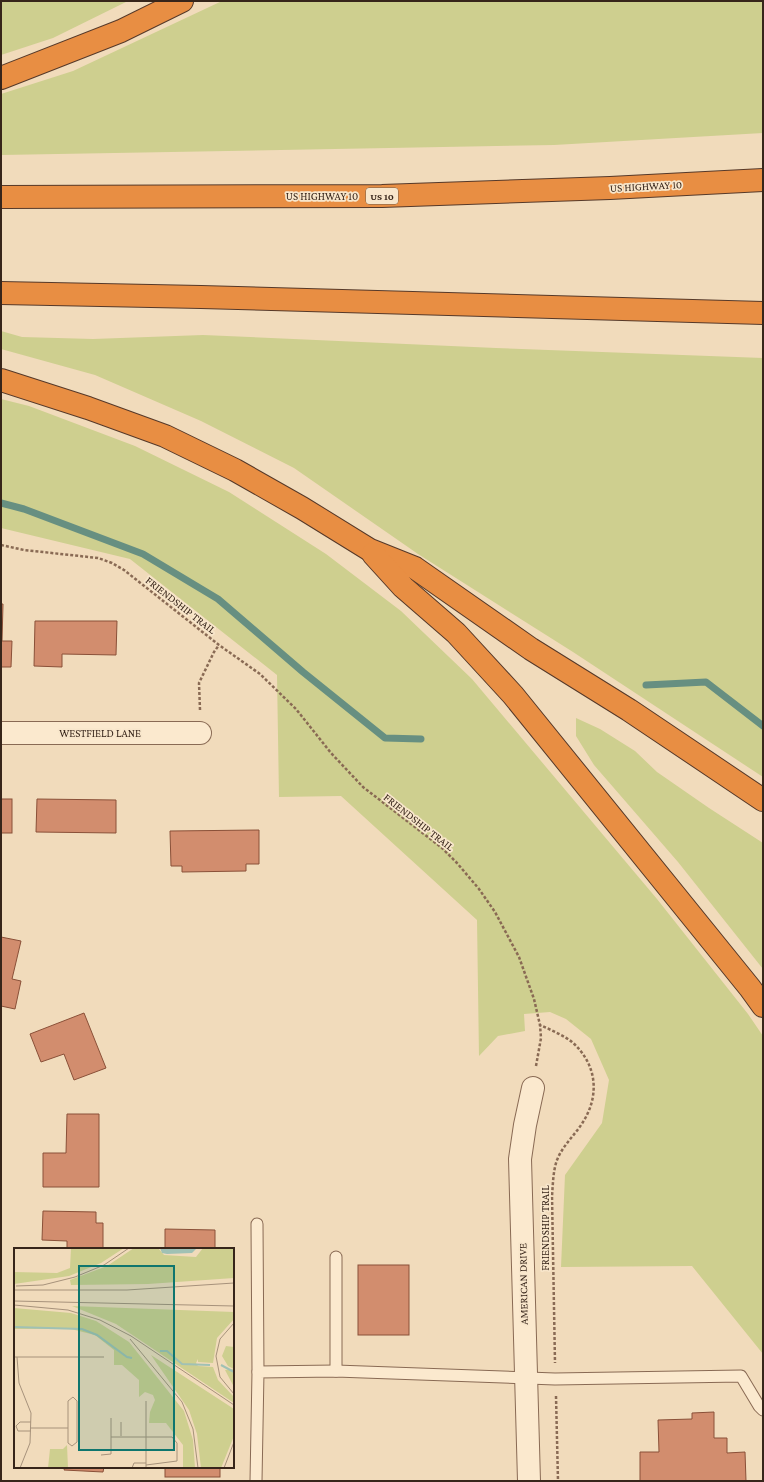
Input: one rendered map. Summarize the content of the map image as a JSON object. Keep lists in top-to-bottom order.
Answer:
{
  "streets": {
    "highway": ["US HIGHWAY 10", "US 10"],
    "street": ["WESTFIELD LANE", "AMERICAN DRIVE"],
    "path": ["FRIENDSHIP TRAIL"]
  }
}
